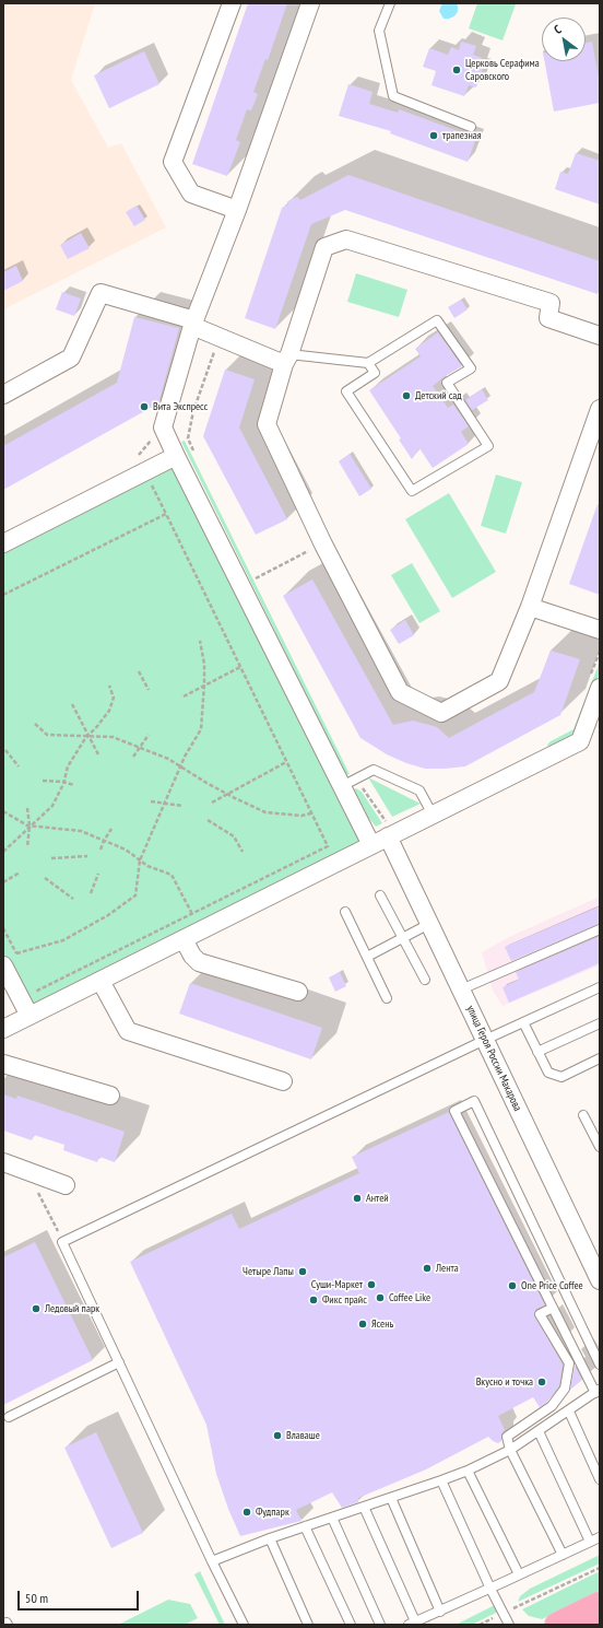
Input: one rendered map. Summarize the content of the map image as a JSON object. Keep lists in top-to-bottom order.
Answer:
{
  "streets": {
    "street": ["улица Героя России Макарова"]
  },
  "places": [
    "Церковь Серафима Саровского",
    "трапезная",
    "Детский сад",
    "Вита Экспресс",
    "Антей",
    "Лента",
    "Четыре Лапы",
    "Суши-Маркет",
    "One Price Coffee",
    "Coffee Like",
    "Фикс прайс",
    "Ледовый парк",
    "Ясень",
    "Вкусно и точка",
    "Влаваше",
    "Фудпарк"
  ],
  "scale_bar": "50 m",
  "north": "top left"
}
